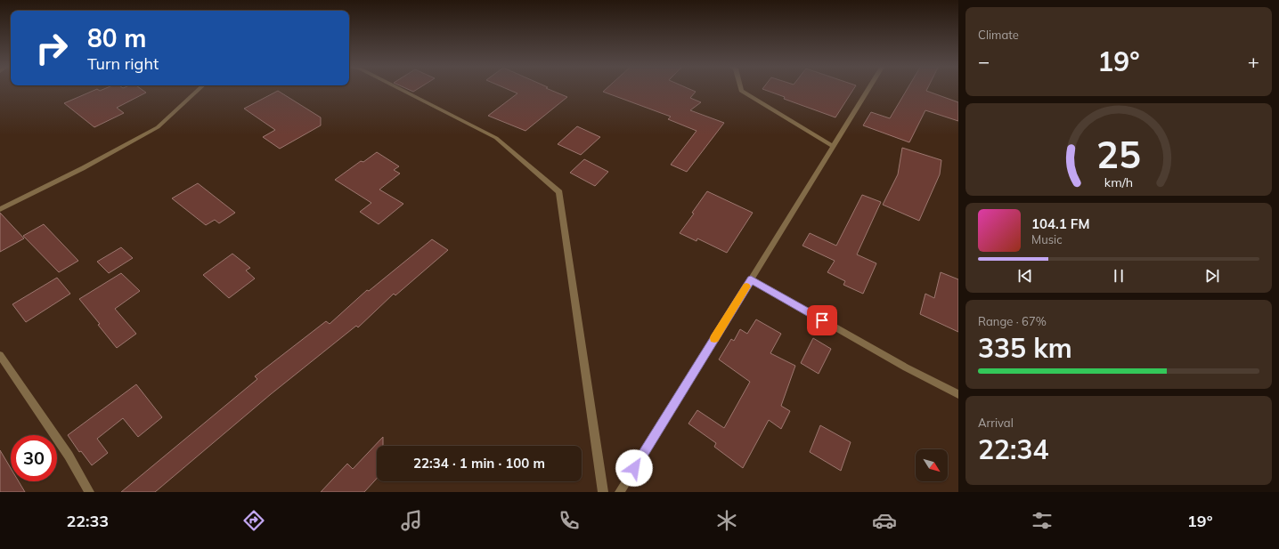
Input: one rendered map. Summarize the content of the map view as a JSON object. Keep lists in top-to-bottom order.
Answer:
{
  "north": "bottom right",
  "page": {
    "tile": [
      "Climate",
      ["Range · 67%", "335 km"],
      ["Arrival", "22:34"]
    ],
    "turn": ["80 m", "Turn right"],
    "heat": ["−", "19°", "+"],
    "song": ["104.1 FM", "Music"],
    "limit": "30",
    "trip": "22:34 · 1 min · 100 m",
    "tabs": ["22:33", "19°"],
    "gauge": ["25", "km/h"]
  }
}
